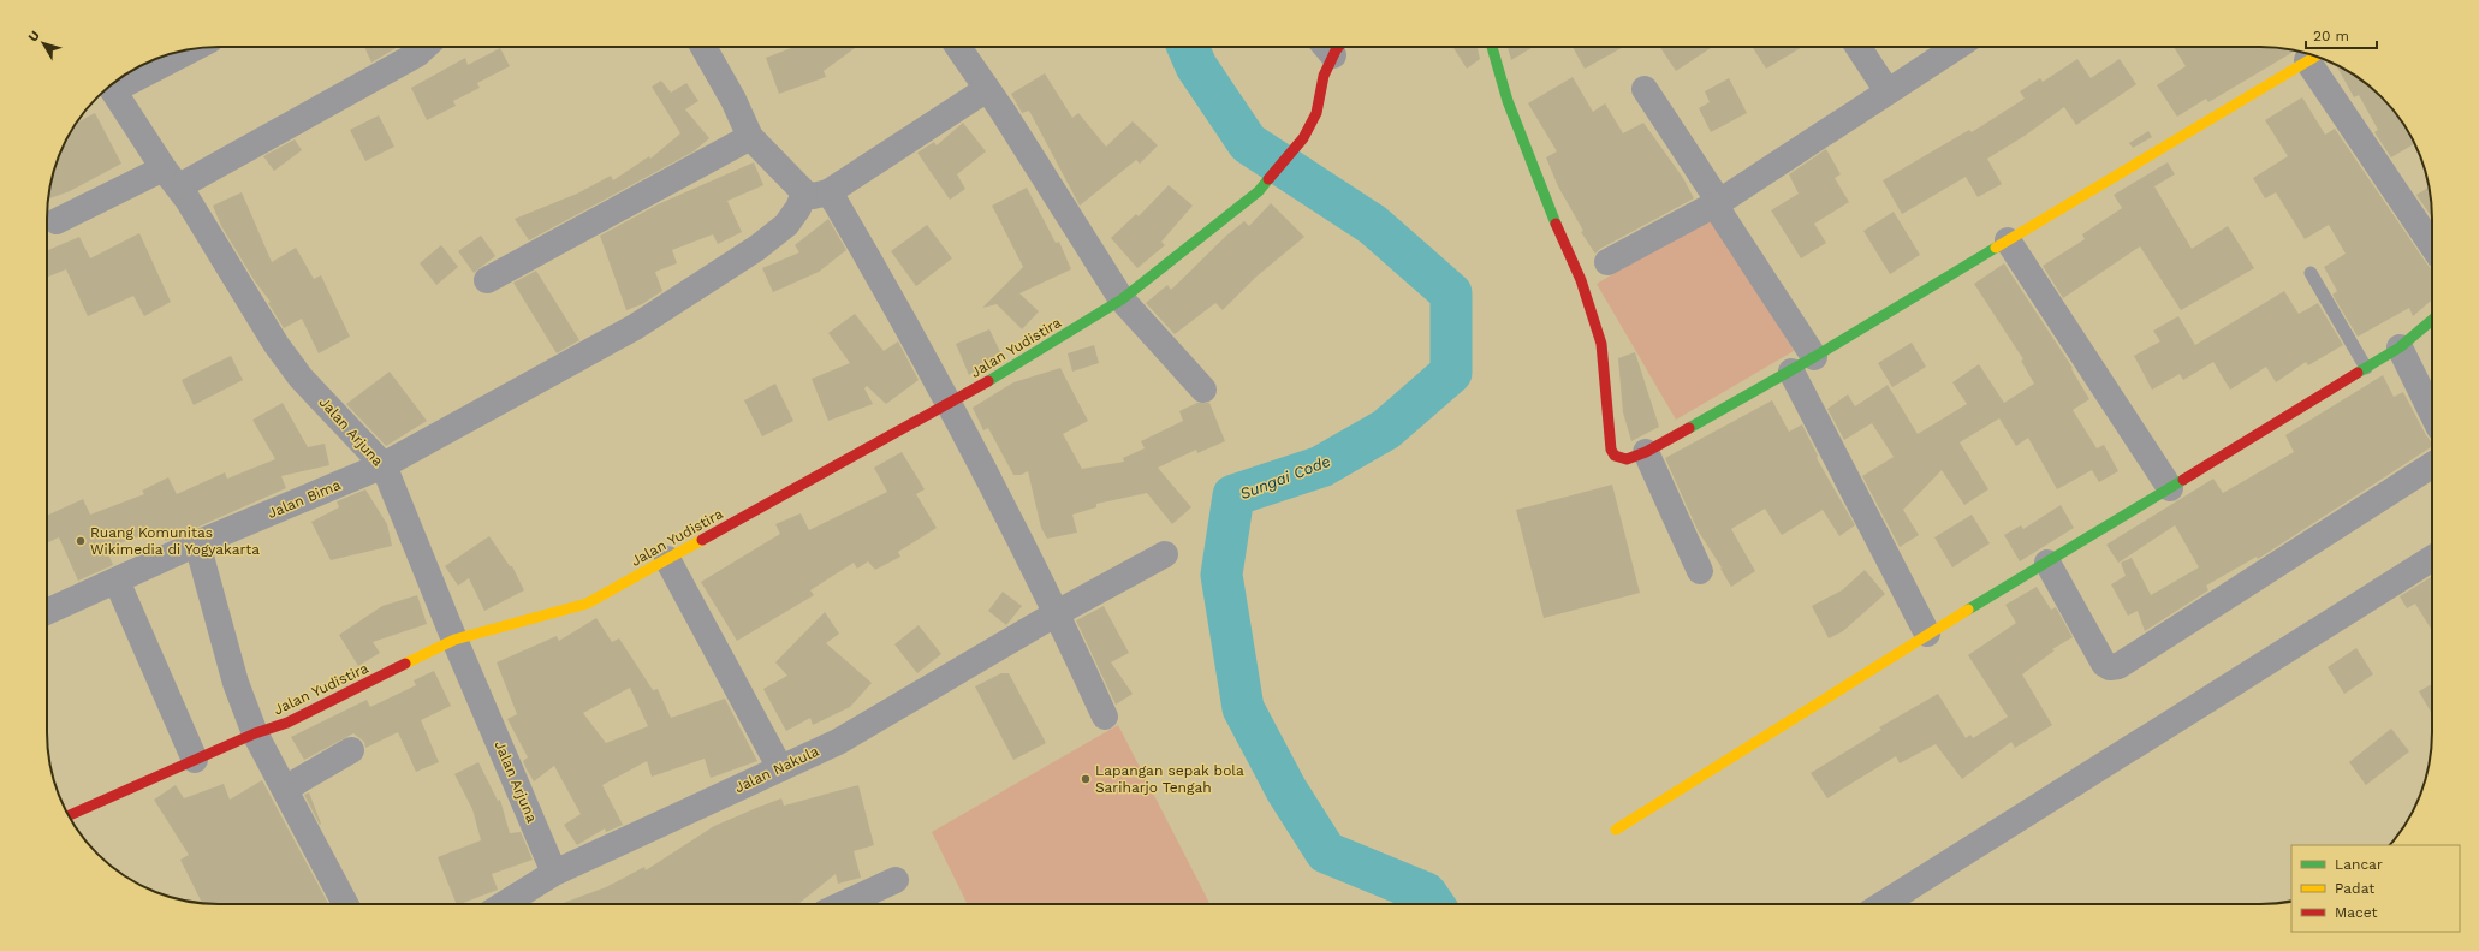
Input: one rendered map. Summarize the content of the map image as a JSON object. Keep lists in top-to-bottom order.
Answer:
{
  "streets": {
    "street": [
      "Jalan Yudistira",
      "Jalan Arjuna",
      "Jalan Bima",
      "Jalan Nakula"
    ]
  },
  "crossings": [
    ["Jalan Yudistira", "Jalan Arjuna"],
    ["Jalan Arjuna", "Jalan Bima"],
    ["Jalan Arjuna", "Jalan Nakula"]
  ],
  "water": ["Sungai Code"],
  "places": ["Ruang Komunitas Wikimedia di Yogyakarta", "Lapangan sepak bola Sariharjo Tengah"],
  "legend": ["Lancar", "Padat", "Macet"],
  "scale_bar": "20 m",
  "north": "top left"
}
